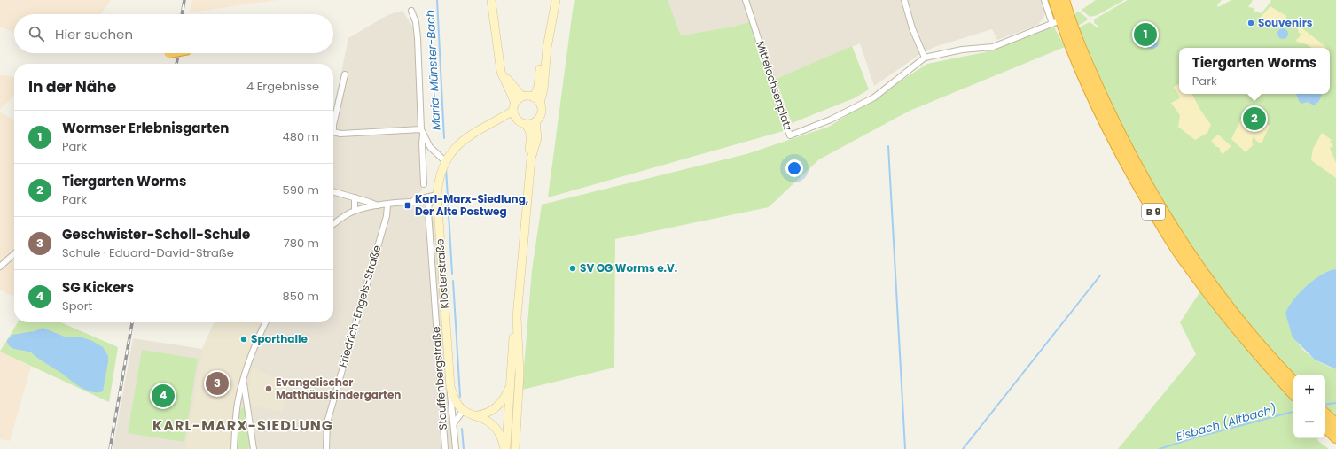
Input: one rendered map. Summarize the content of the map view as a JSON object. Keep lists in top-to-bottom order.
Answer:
{
  "streets": {
    "highway": ["B 9"],
    "main road": ["Klosterstraße"],
    "street": ["Mittelochsenplatz", "Friedrich-Engels-Straße", "Stauffenbergstraße"]
  },
  "crossings": [
    ["Klosterstraße", "Stauffenbergstraße"]
  ],
  "districts": ["KARL-MARX-SIEDLUNG"],
  "water": ["Maria-Münster-Bach", "Eisbach (Altbach)"],
  "places": {
    "other": [
      "Souvenirs",
      "SV OG Worms e.V.",
      "Sporthalle",
      "Evangelischer Matthäuskindergarten"
    ],
    "transit": ["Karl-Marx-Siedlung, Der Alte Postweg"]
  },
  "page": {
    "search": "Hier suchen",
    "pins": [
      "1",
      "2",
      "3",
      "4"
    ],
    "popup": ["Tiergarten Worms", "Park"],
    "heading": ["In der Nähe", "4 Ergebnisse"],
    "list": [
      {
        "mark": "1",
        "name": "Wormser Erlebnisgarten",
        "note": "Park",
        "value": "480 m"
      },
      {
        "mark": "2",
        "name": "Tiergarten Worms",
        "note": "Park",
        "value": "590 m"
      },
      {
        "mark": "3",
        "name": "Geschwister-Scholl-Schule",
        "note": "Schule · Eduard-David-Straße",
        "value": "780 m"
      },
      {
        "mark": "4",
        "name": "SG Kickers",
        "note": "Sport",
        "value": "850 m"
      }
    ],
    "map_buttons": ["+", "−"]
  }
}
